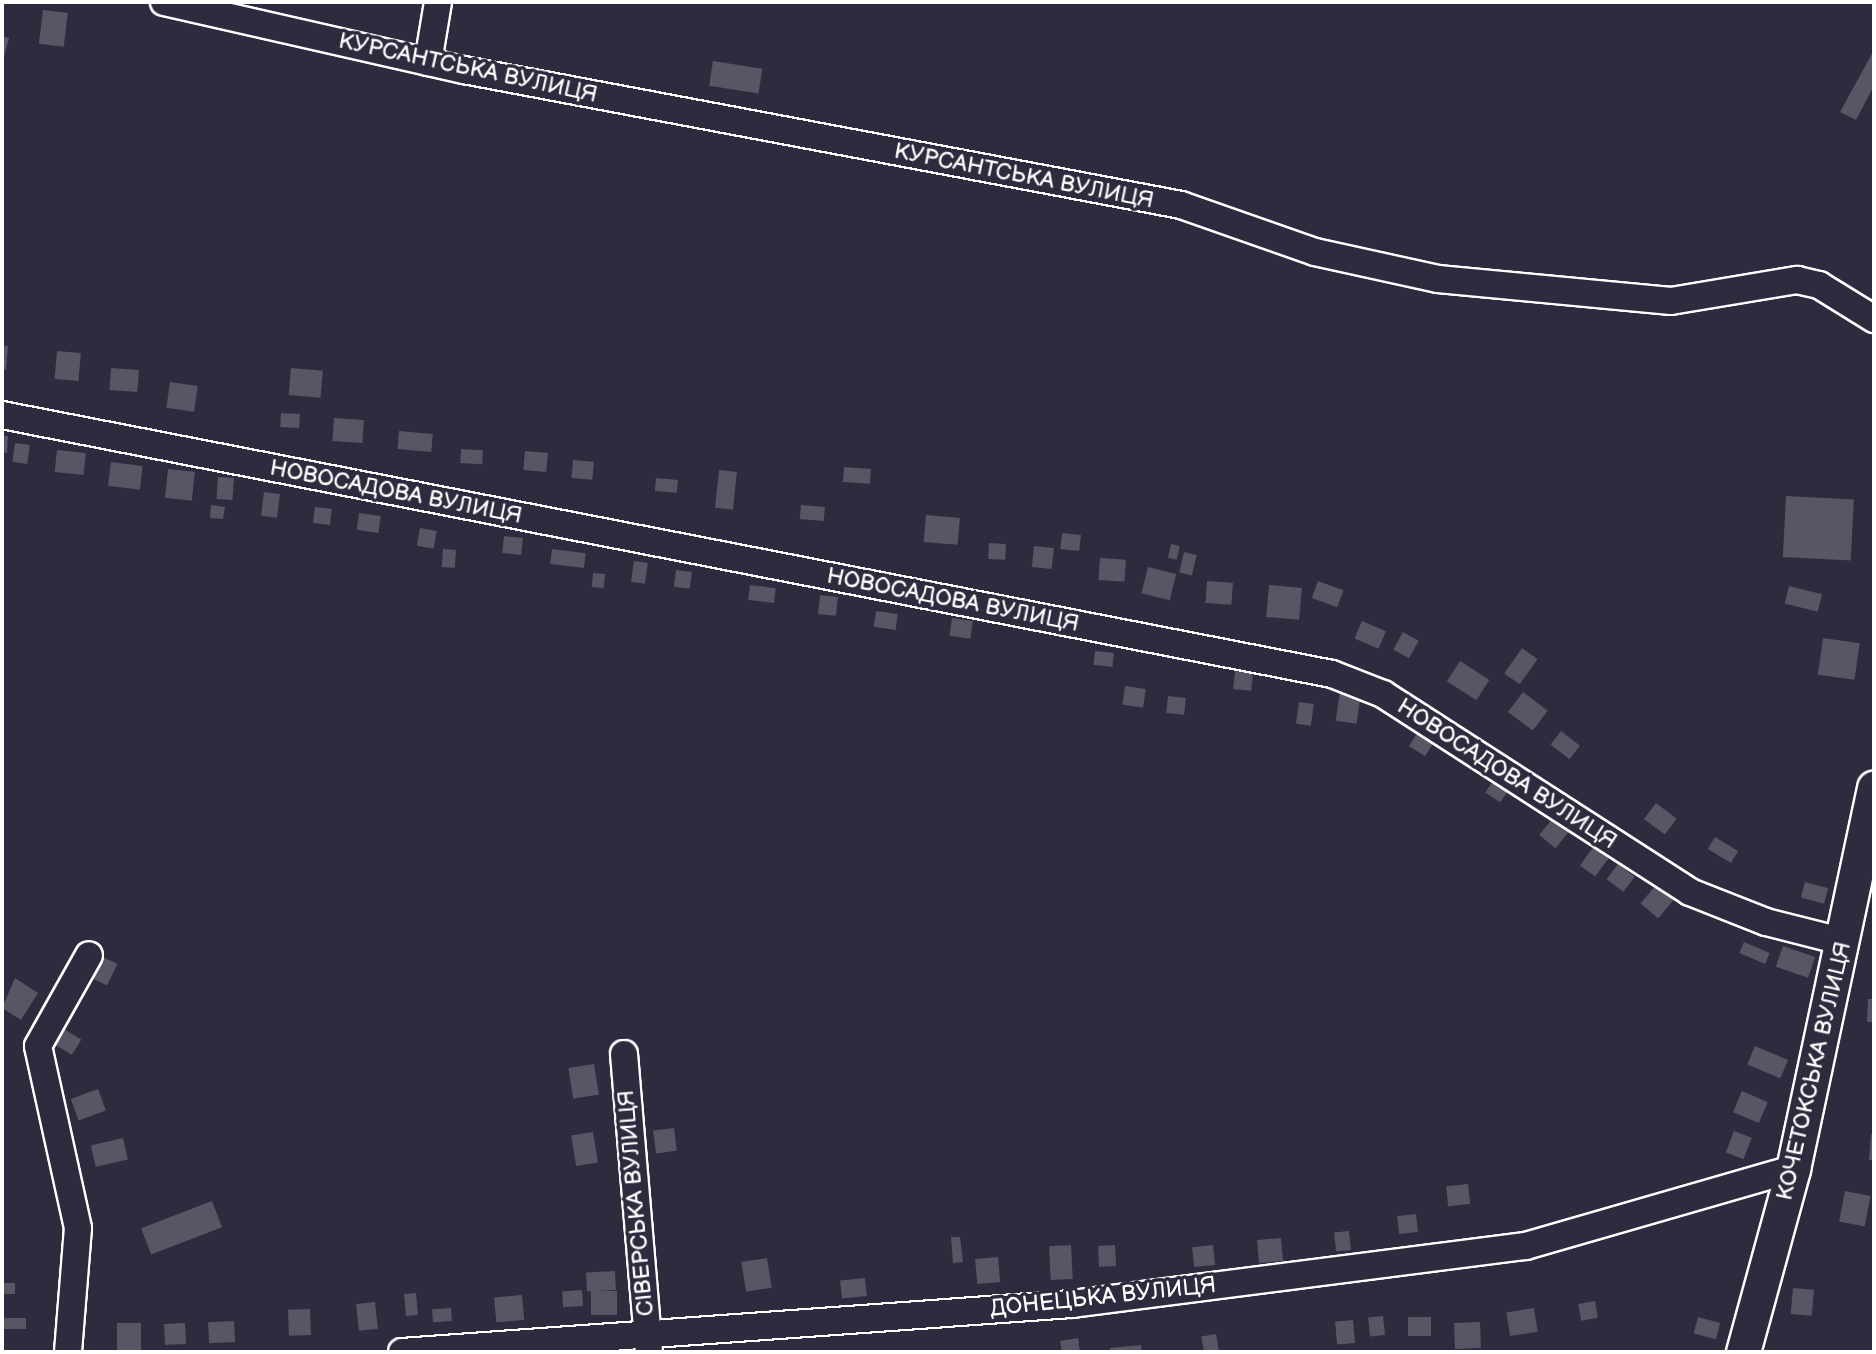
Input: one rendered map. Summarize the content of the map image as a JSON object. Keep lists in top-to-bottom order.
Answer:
{
  "streets": {
    "main road": ["КОЧЕТОКСЬКА ВУЛИЦЯ"],
    "street": [
      "КУРСАНТСЬКА ВУЛИЦЯ",
      "НОВОСАДОВА ВУЛИЦЯ",
      "СІВЕРСЬКА ВУЛИЦЯ",
      "ДОНЕЦЬКА ВУЛИЦЯ"
    ]
  },
  "crossings": [
    ["НОВОСАДОВА ВУЛИЦЯ", "КОЧЕТОКСЬКА ВУЛИЦЯ"],
    ["КОЧЕТОКСЬКА ВУЛИЦЯ", "ДОНЕЦЬКА ВУЛИЦЯ"],
    ["СІВЕРСЬКА ВУЛИЦЯ", "ДОНЕЦЬКА ВУЛИЦЯ"]
  ]
}
